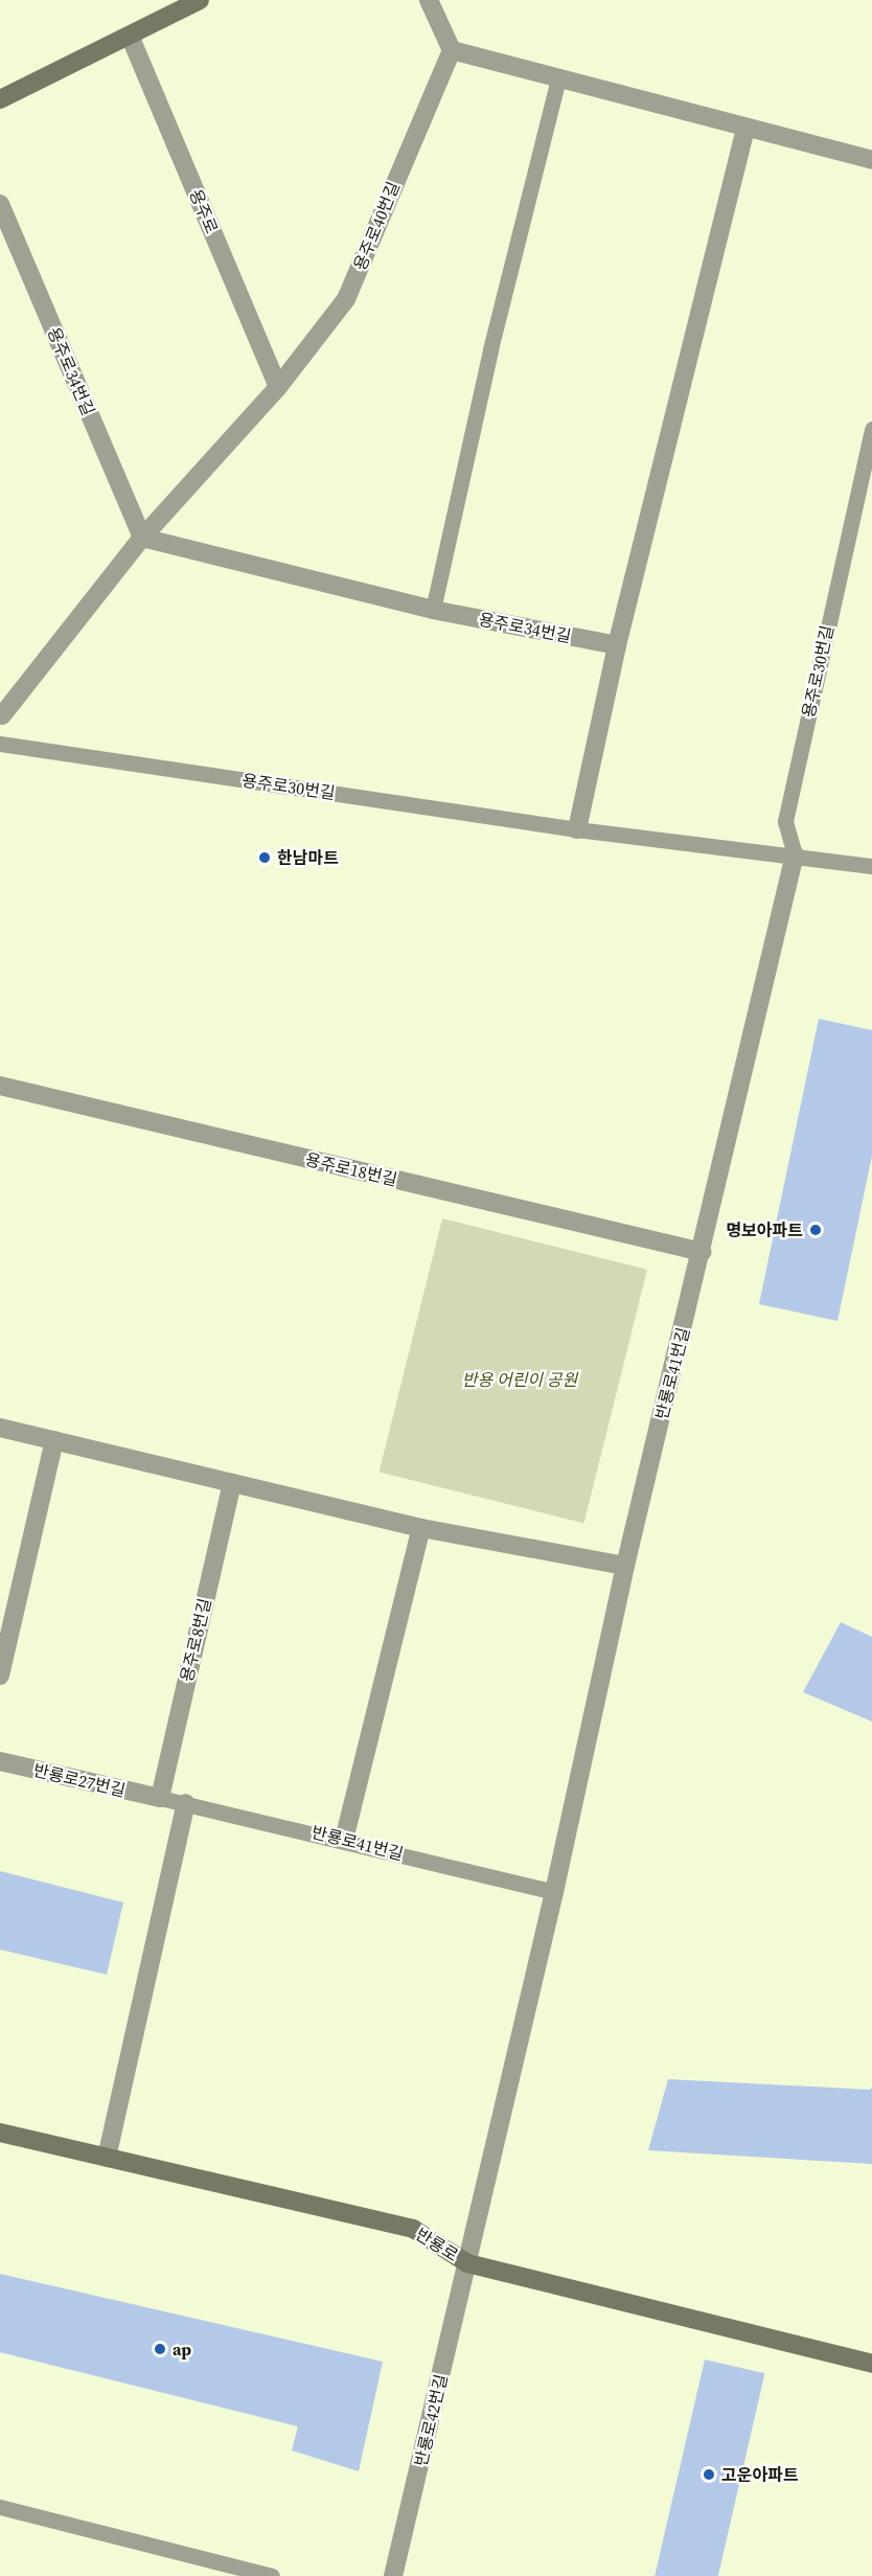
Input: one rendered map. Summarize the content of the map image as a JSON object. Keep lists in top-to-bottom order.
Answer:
{
  "streets": {
    "street": [
      "용주로",
      "용주로40번길",
      "용주로34번길",
      "용주로18번길",
      "반룡로41번길",
      "용주로8번길",
      "반룡로27번길",
      "반룡로",
      "반룡로42번길"
    ],
    "lane": ["용주로30번길"]
  },
  "crossings": [
    ["용주로", "용주로40번길"],
    ["용주로30번길", "반룡로41번길"],
    ["용주로18번길", "반룡로41번길"],
    ["반룡로41번길", "용주로8번길"],
    ["반룡로41번길", "반룡로27번길"],
    ["반룡로41번길", "반룡로"],
    ["반룡로41번길", "반룡로42번길"],
    ["용주로8번길", "반룡로27번길"],
    ["반룡로", "반룡로42번길"]
  ],
  "parks": ["반용 어린이 공원"],
  "places": [
    "한남마트",
    "명보아파트",
    "ap",
    "고운아파트"
  ]
}
